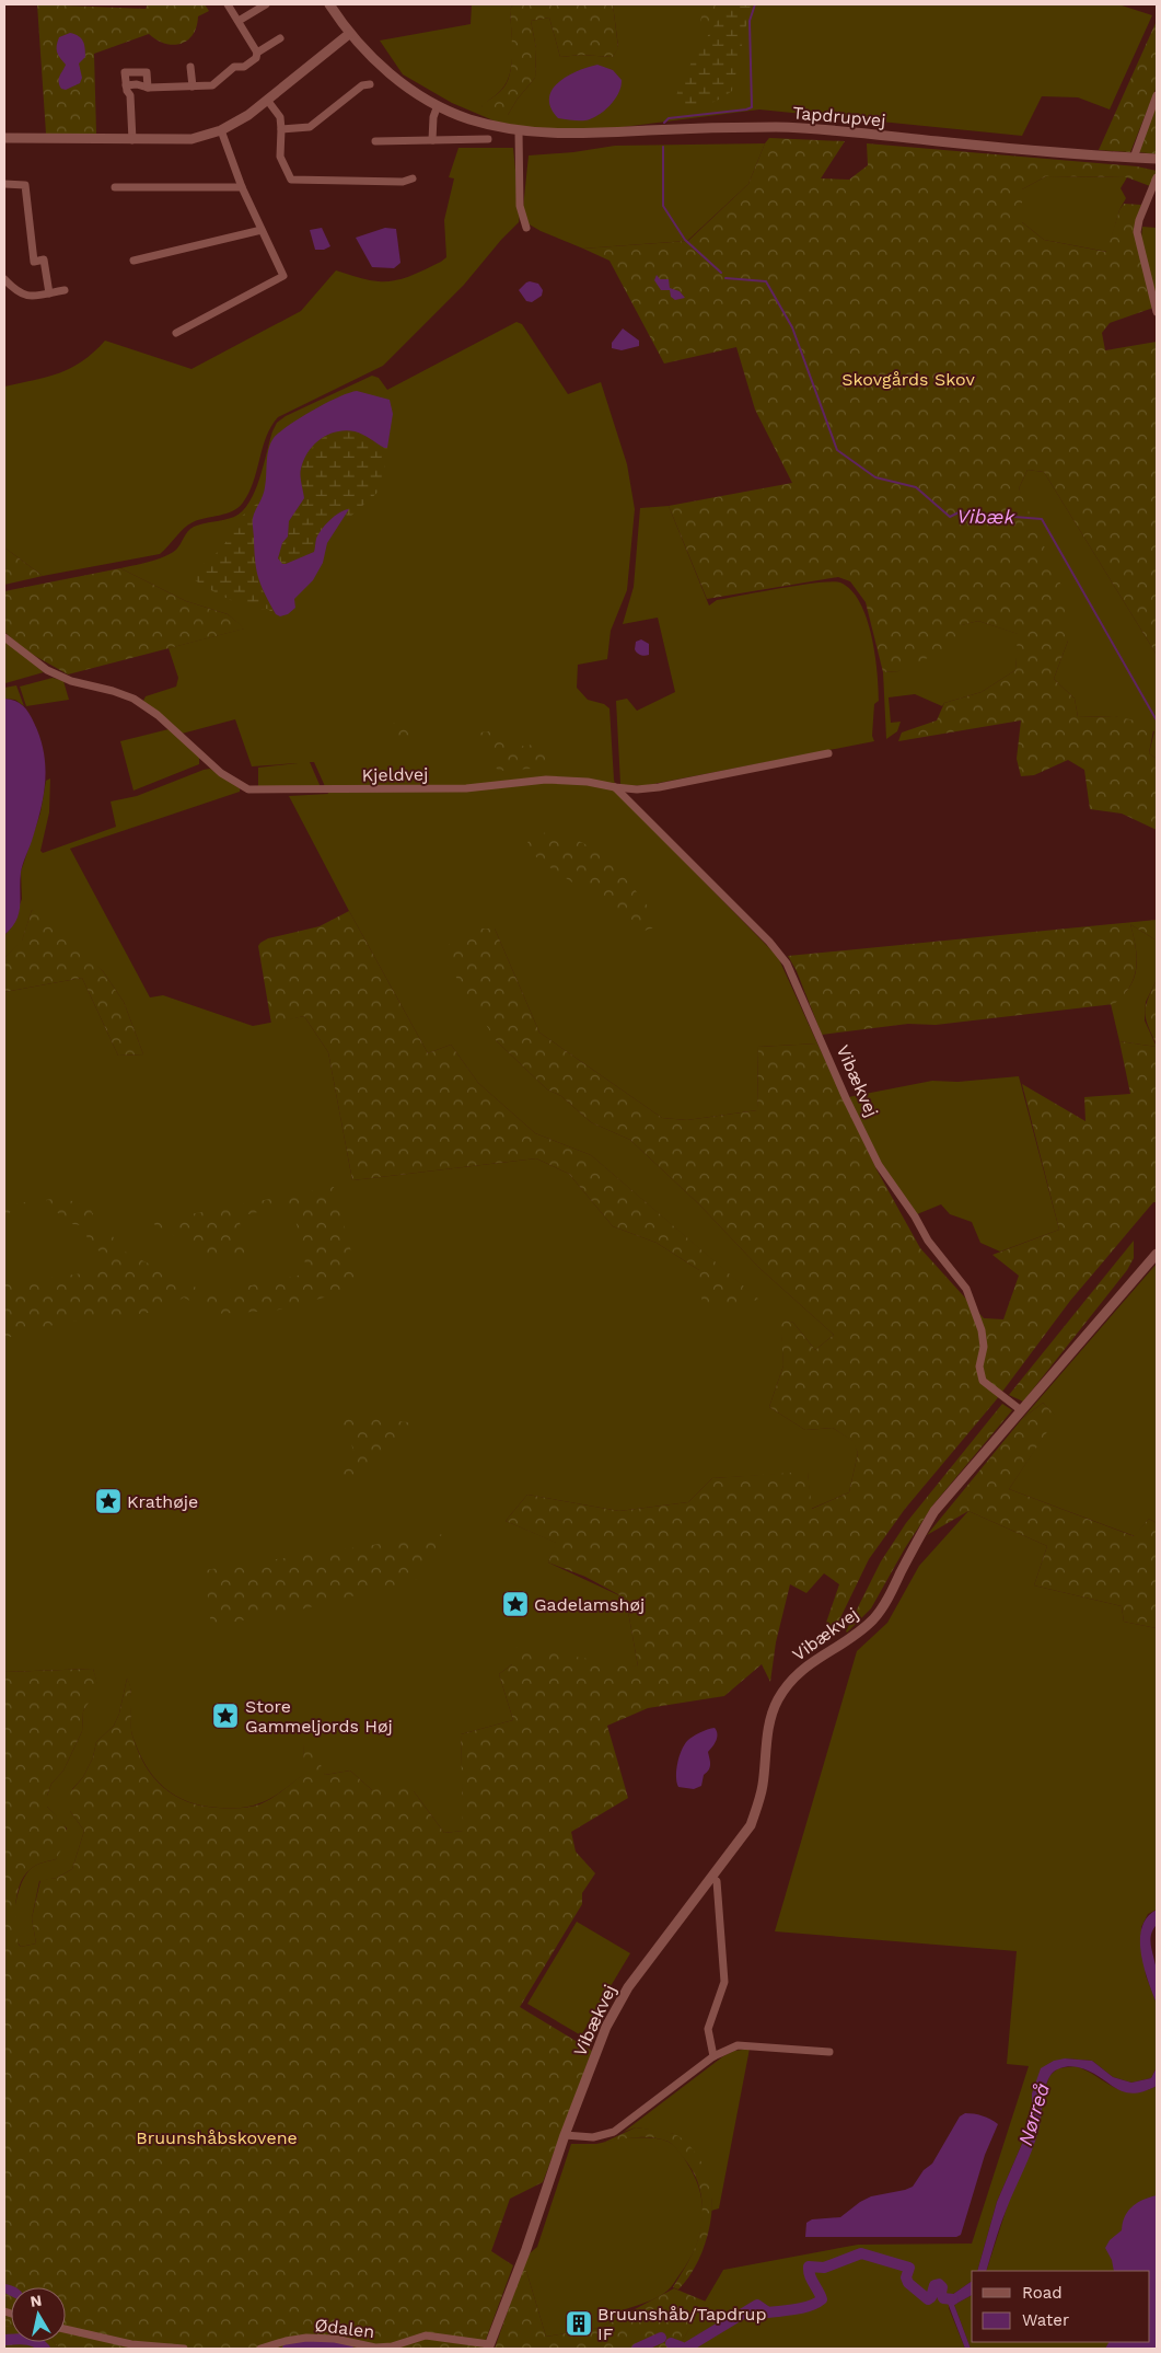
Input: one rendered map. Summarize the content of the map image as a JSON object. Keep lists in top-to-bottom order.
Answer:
{
  "streets": {
    "street": [
      "Tapdrupvej",
      "Kjeldvej",
      "Vibækvej",
      "Ødalen"
    ]
  },
  "crossings": [
    ["Kjeldvej", "Vibækvej"],
    ["Vibækvej", "Ødalen"]
  ],
  "water": ["Vibæk", "Nørreå"],
  "parks": ["Skovgårds Skov", "Bruunshåbskovene"],
  "places": {
    "place": ["Krathøje", "Gadelamshøj", "Store Gammeljords Høj"],
    "building": ["Bruunshåb/Tapdrup IF"]
  },
  "legend": ["Road", "Water"],
  "north": "top"
}
